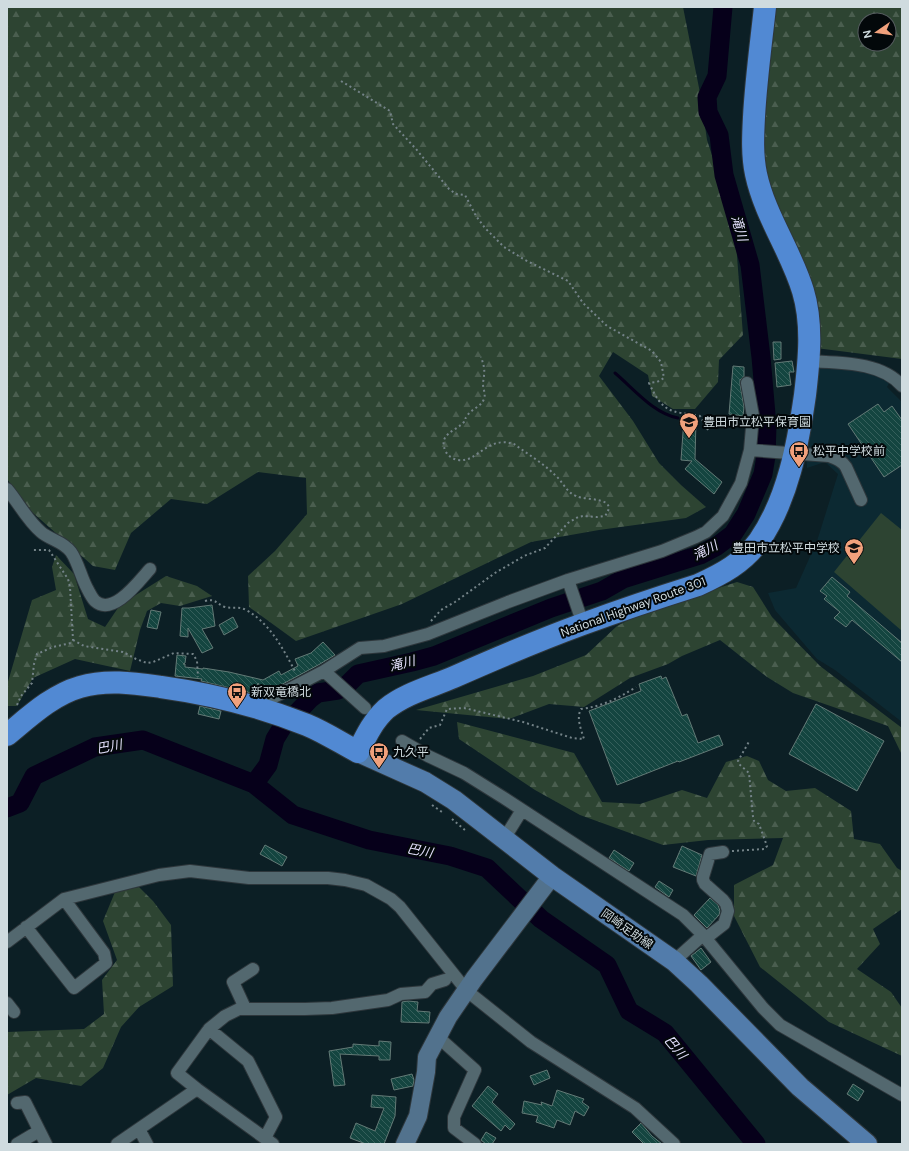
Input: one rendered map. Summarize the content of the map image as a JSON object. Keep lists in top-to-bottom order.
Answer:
{
  "streets": {
    "highway": ["National Highway Route 301"],
    "main road": ["岡崎足助線"]
  },
  "crossings": [
    ["National Highway Route 301", "岡崎足助線"]
  ],
  "water": ["滝川", "巴川"],
  "places": {
    "school or university": ["豊田市立松平保育園", "豊田市立松平中学校"],
    "bus stop": ["松平中学校前", "新双竜橋北", "九久平"]
  },
  "north": "left"
}
